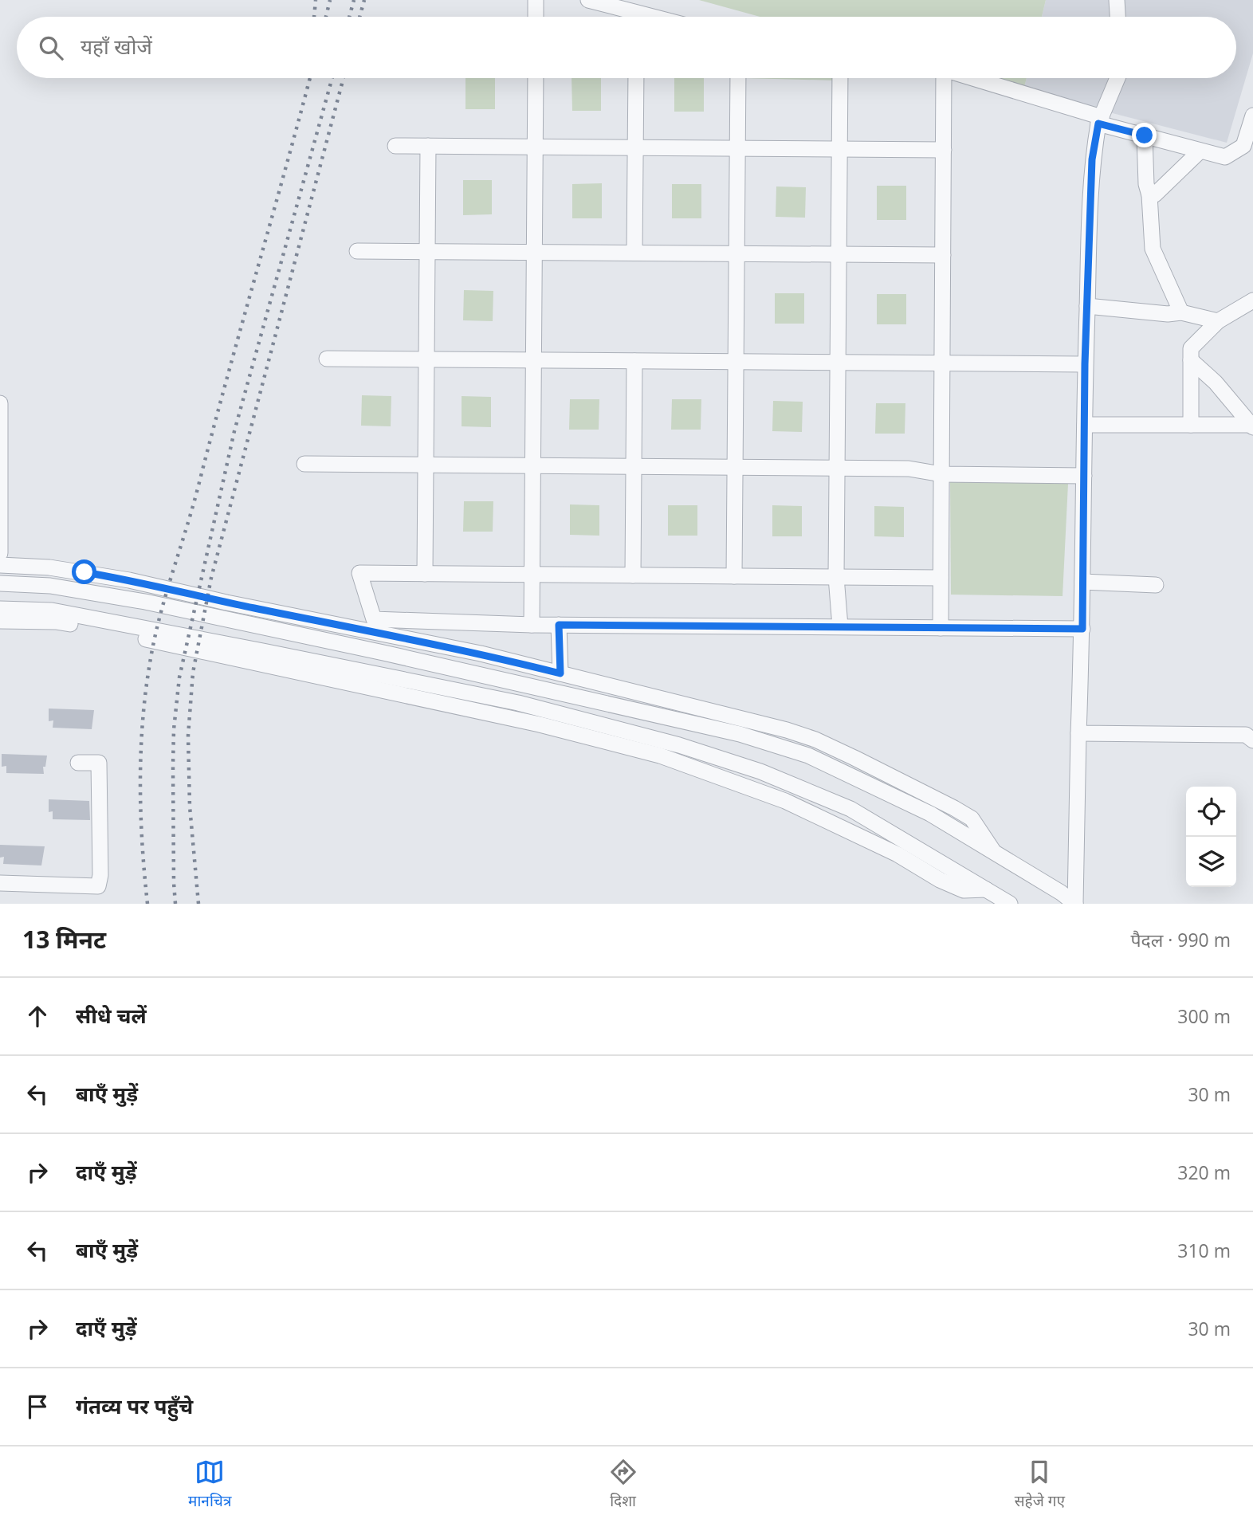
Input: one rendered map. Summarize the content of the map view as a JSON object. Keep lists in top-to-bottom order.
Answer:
{
  "page": {
    "search": "यहाँ खोजें",
    "heading": ["13 मिनट", "पैदल · 990 m"],
    "list": [
      ["सीधे चलें", "300 m"],
      ["बाएँ मुड़ें", "30 m"],
      ["दाएँ मुड़ें", "320 m"],
      ["बाएँ मुड़ें", "310 m"],
      ["दाएँ मुड़ें", "30 m"],
      "गंतव्य पर पहुँचे"
    ],
    "nav": ["मानचित्र", "दिशा", "सहेजे गए"]
  }
}
